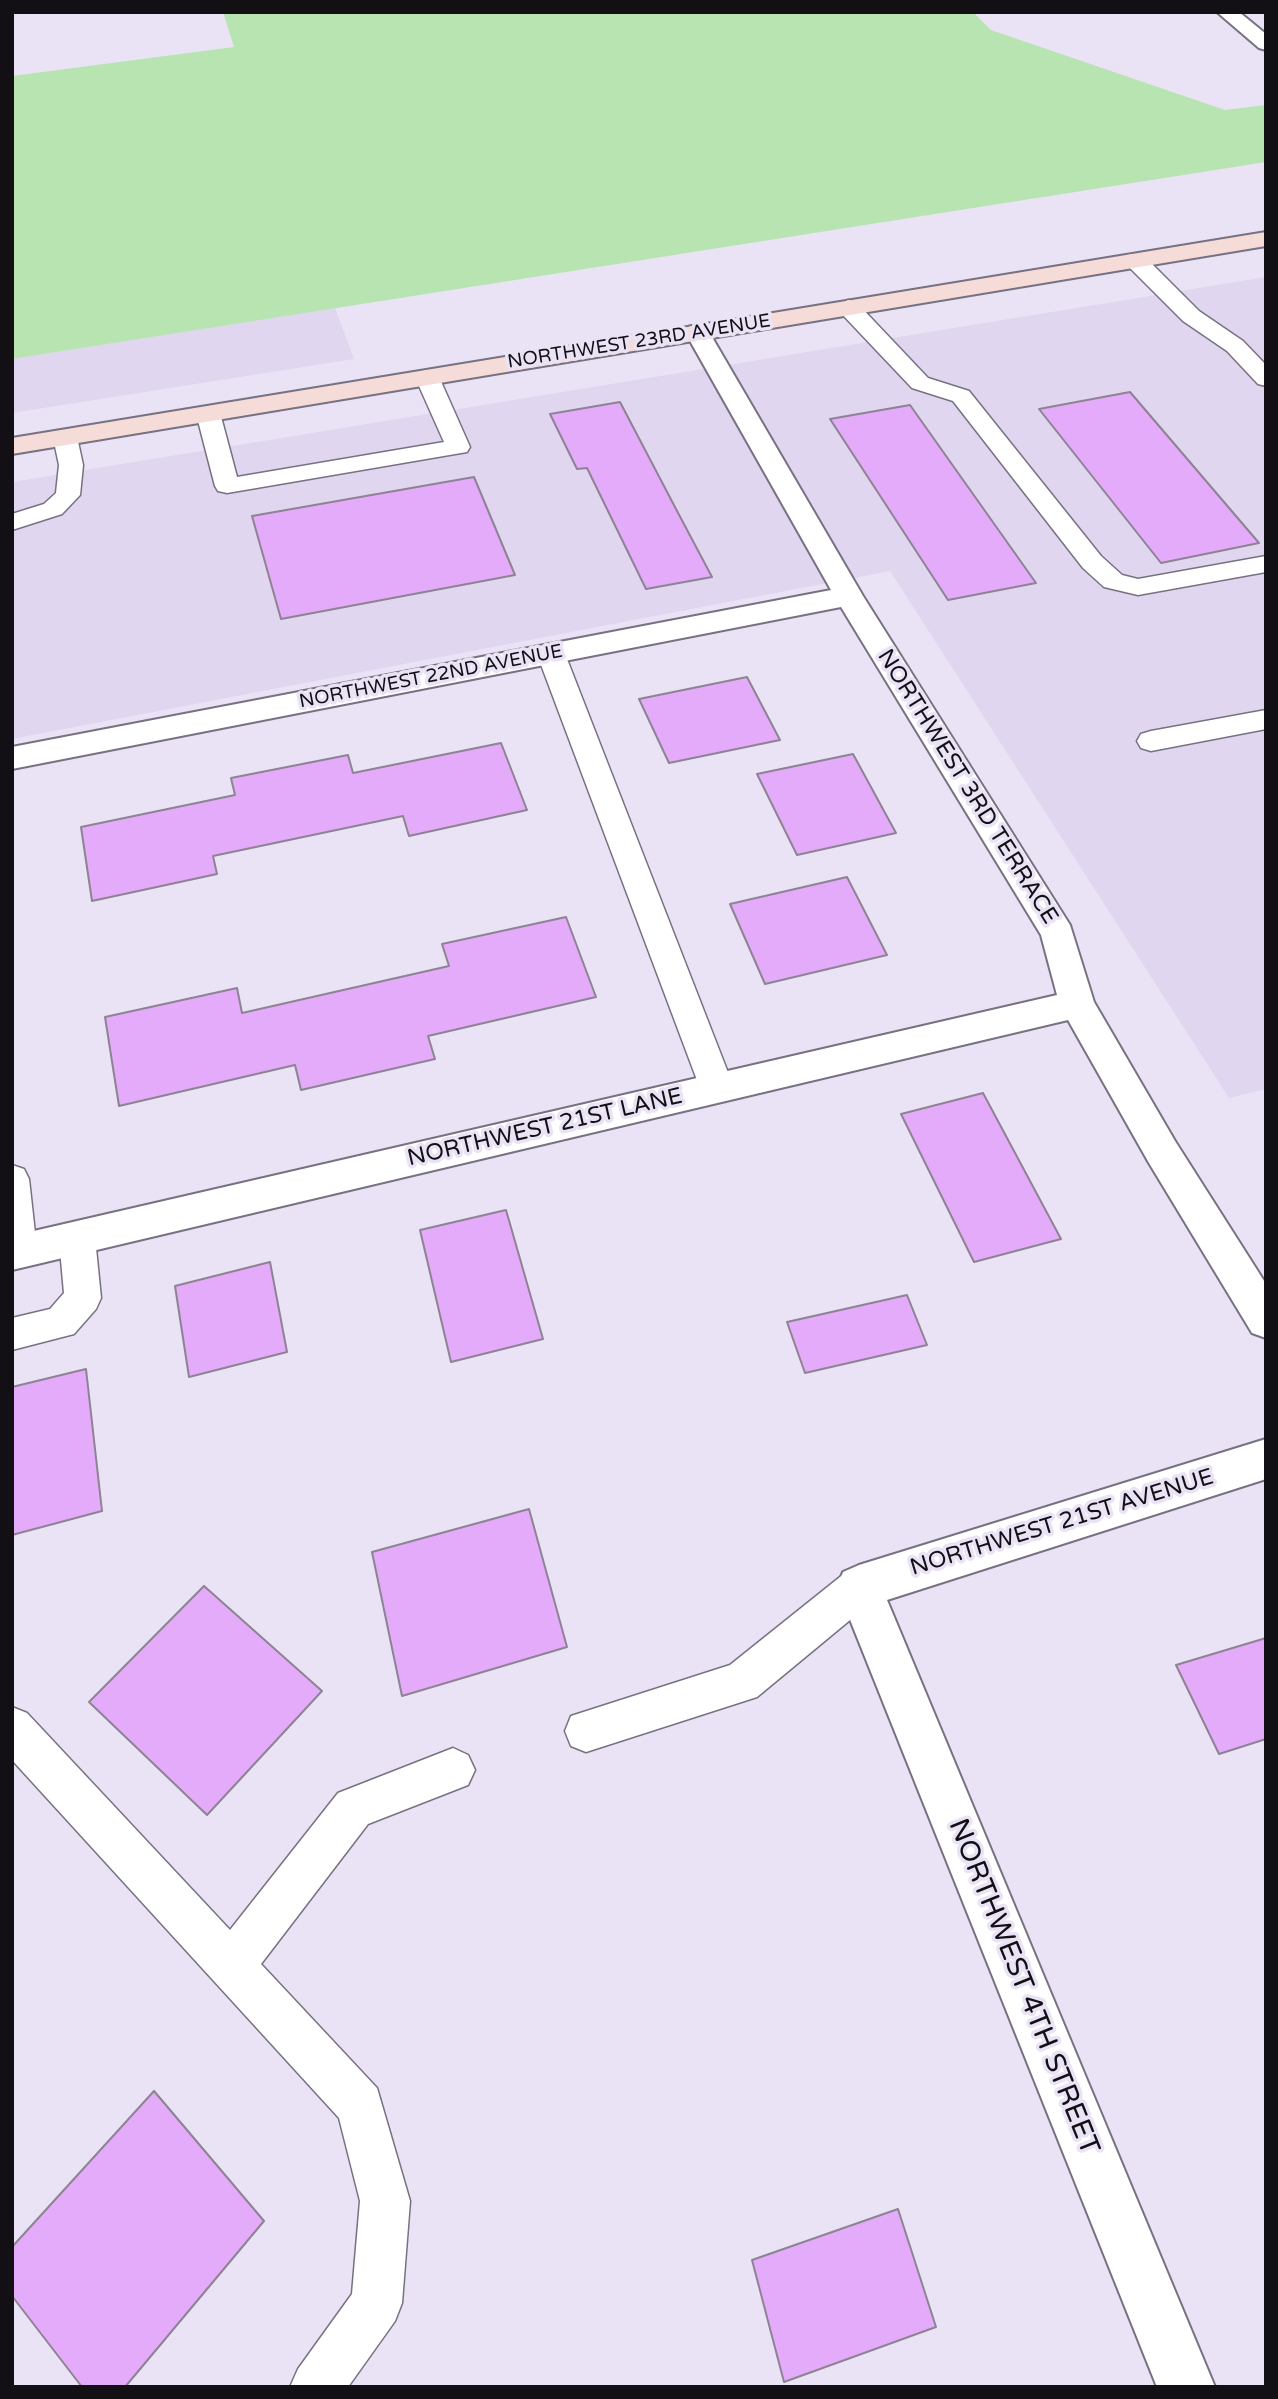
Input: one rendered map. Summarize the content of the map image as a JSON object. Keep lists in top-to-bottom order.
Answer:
{
  "streets": {
    "main road": ["NORTHWEST 23RD AVENUE"],
    "street": [
      "NORTHWEST 22ND AVENUE",
      "NORTHWEST 3RD TERRACE",
      "NORTHWEST 21ST LANE",
      "NORTHWEST 21ST AVENUE",
      "NORTHWEST 4TH STREET"
    ]
  },
  "crossings": [
    ["NORTHWEST 23RD AVENUE", "NORTHWEST 3RD TERRACE"],
    ["NORTHWEST 22ND AVENUE", "NORTHWEST 3RD TERRACE"],
    ["NORTHWEST 3RD TERRACE", "NORTHWEST 21ST LANE"],
    ["NORTHWEST 21ST AVENUE", "NORTHWEST 4TH STREET"]
  ]
}
